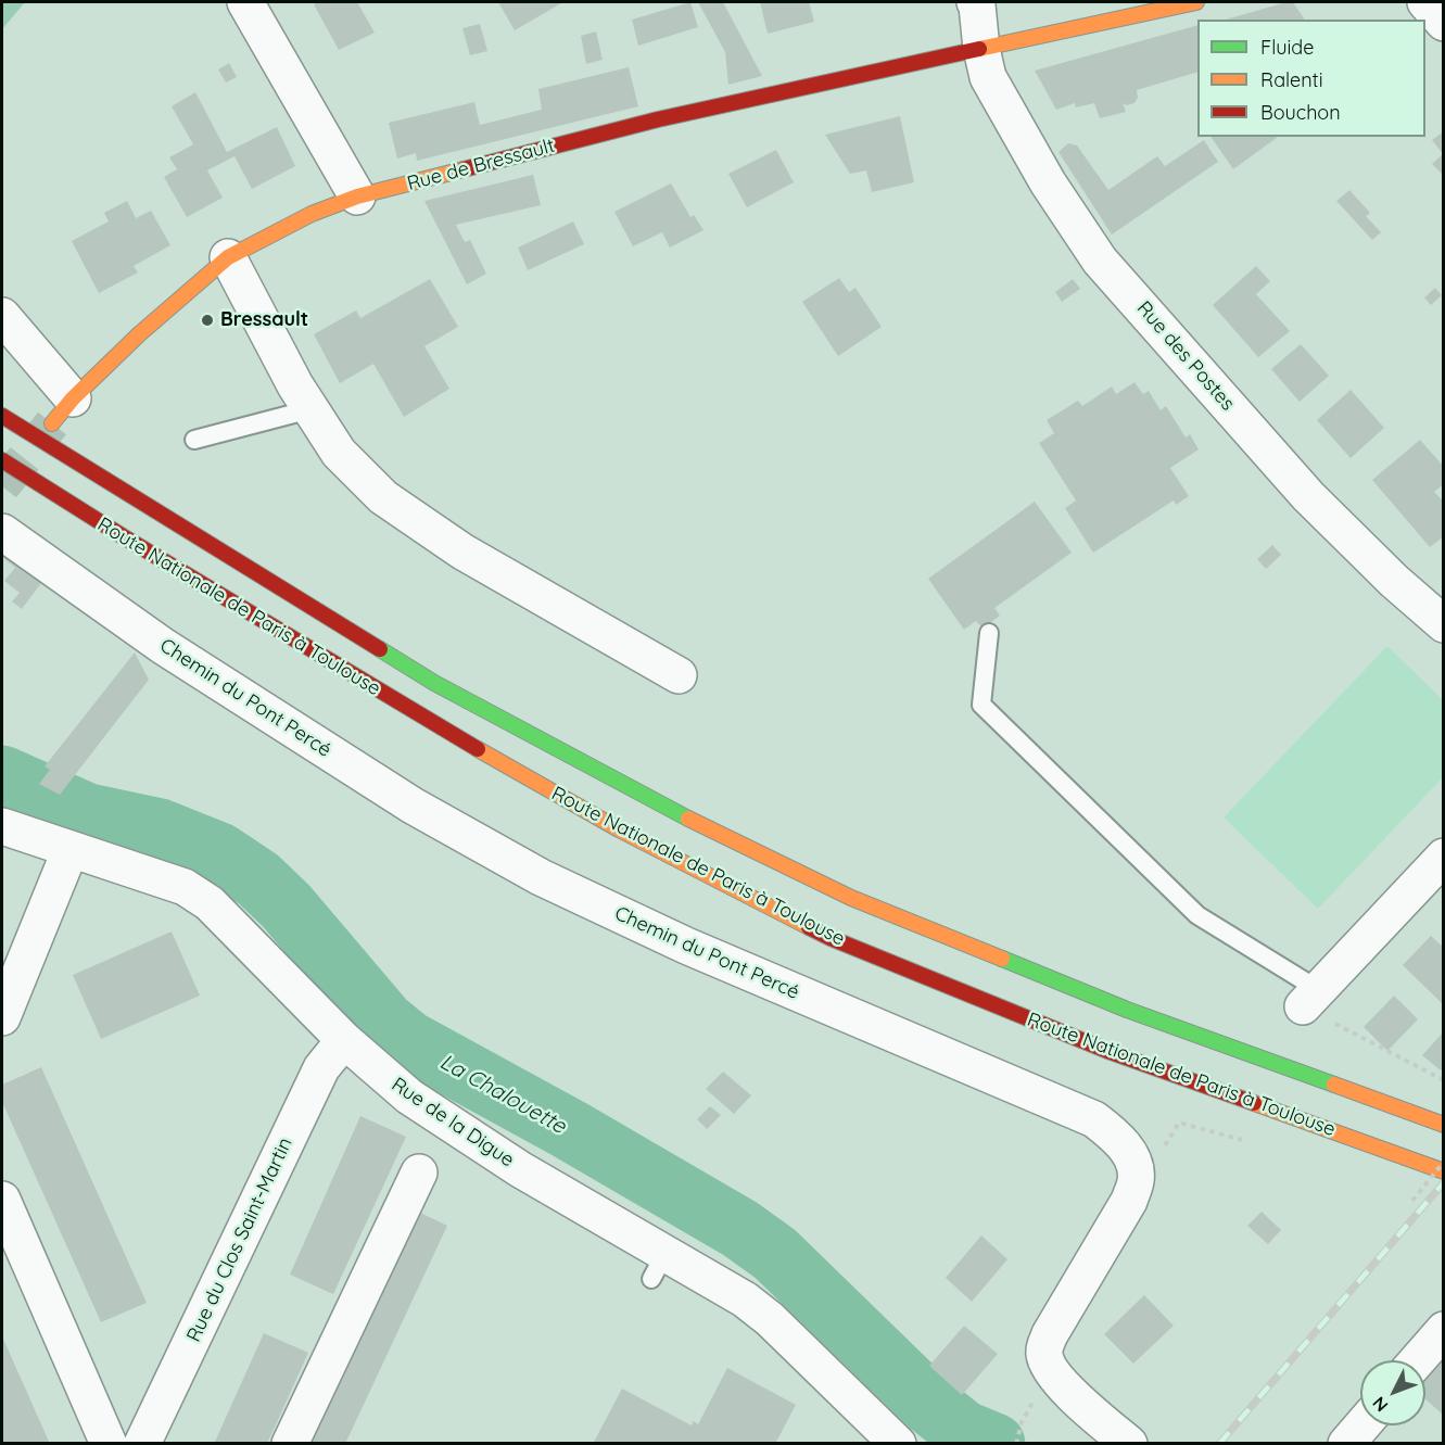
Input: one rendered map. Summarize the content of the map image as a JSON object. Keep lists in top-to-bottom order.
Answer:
{
  "streets": {
    "main road": ["Rue de Bressault", "Route Nationale de Paris à Toulouse"],
    "street": [
      "Rue des Postes",
      "Chemin du Pont Percé",
      "Rue de la Digue",
      "Rue du Clos Saint-Martin"
    ]
  },
  "crossings": [
    ["Rue de Bressault", "Rue des Postes"],
    ["Rue de la Digue", "Rue du Clos Saint-Martin"]
  ],
  "water": ["La Chalouette"],
  "places": ["Bressault"],
  "legend": ["Fluide", "Ralenti", "Bouchon"],
  "north": "bottom left"
}
